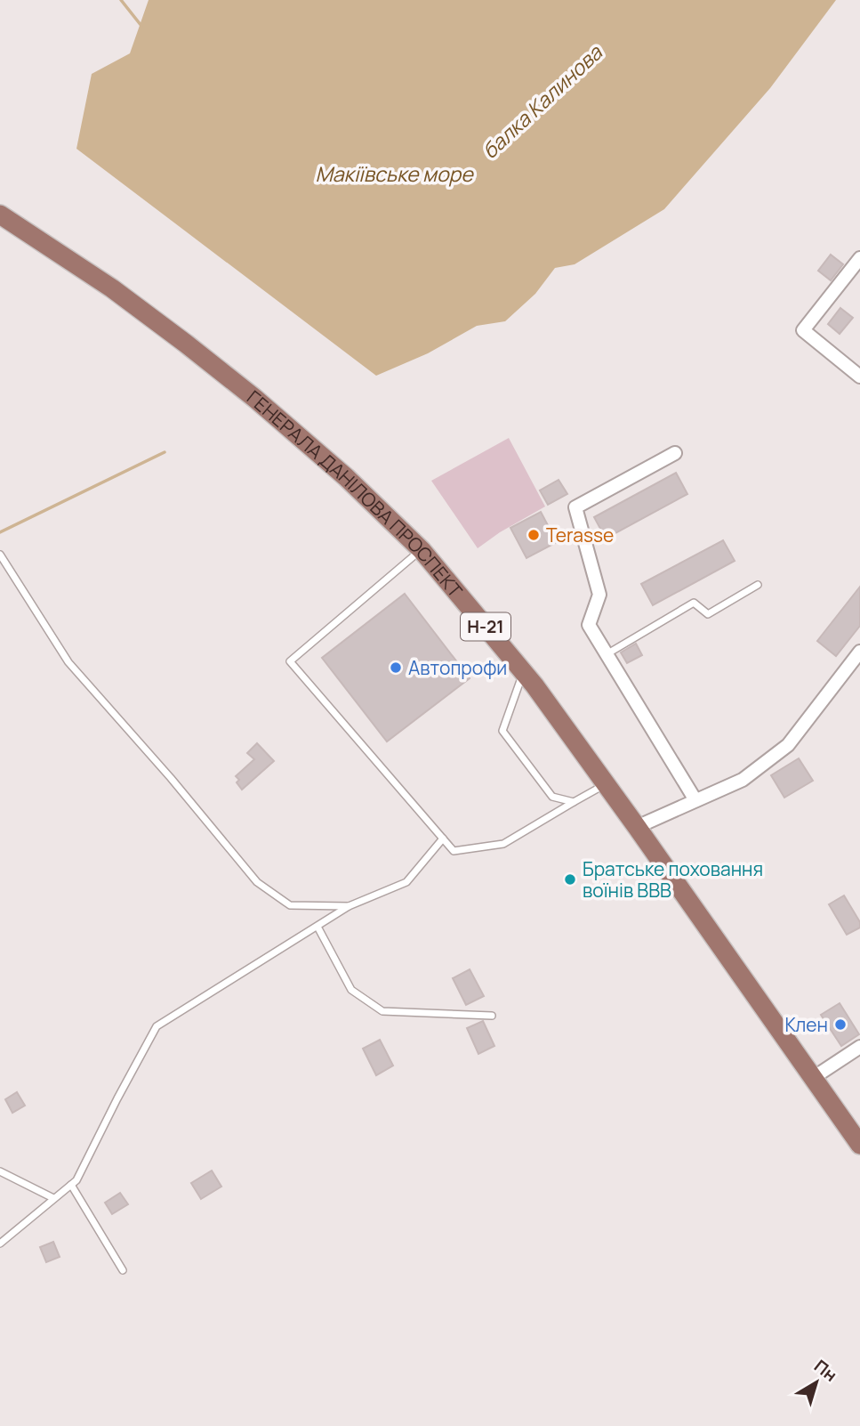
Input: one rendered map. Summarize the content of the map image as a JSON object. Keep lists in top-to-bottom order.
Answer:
{
  "streets": {
    "main road": ["ГЕНЕРАЛА ДАНІЛОВА ПРОСПЕКТ", "Н-21"]
  },
  "water": ["балка Калинова", "Макіївське море"],
  "places": [
    "Terasse",
    "Автопрофи",
    "Братське поховання воїнів ВВВ",
    "Клен"
  ],
  "north": "top right"
}
